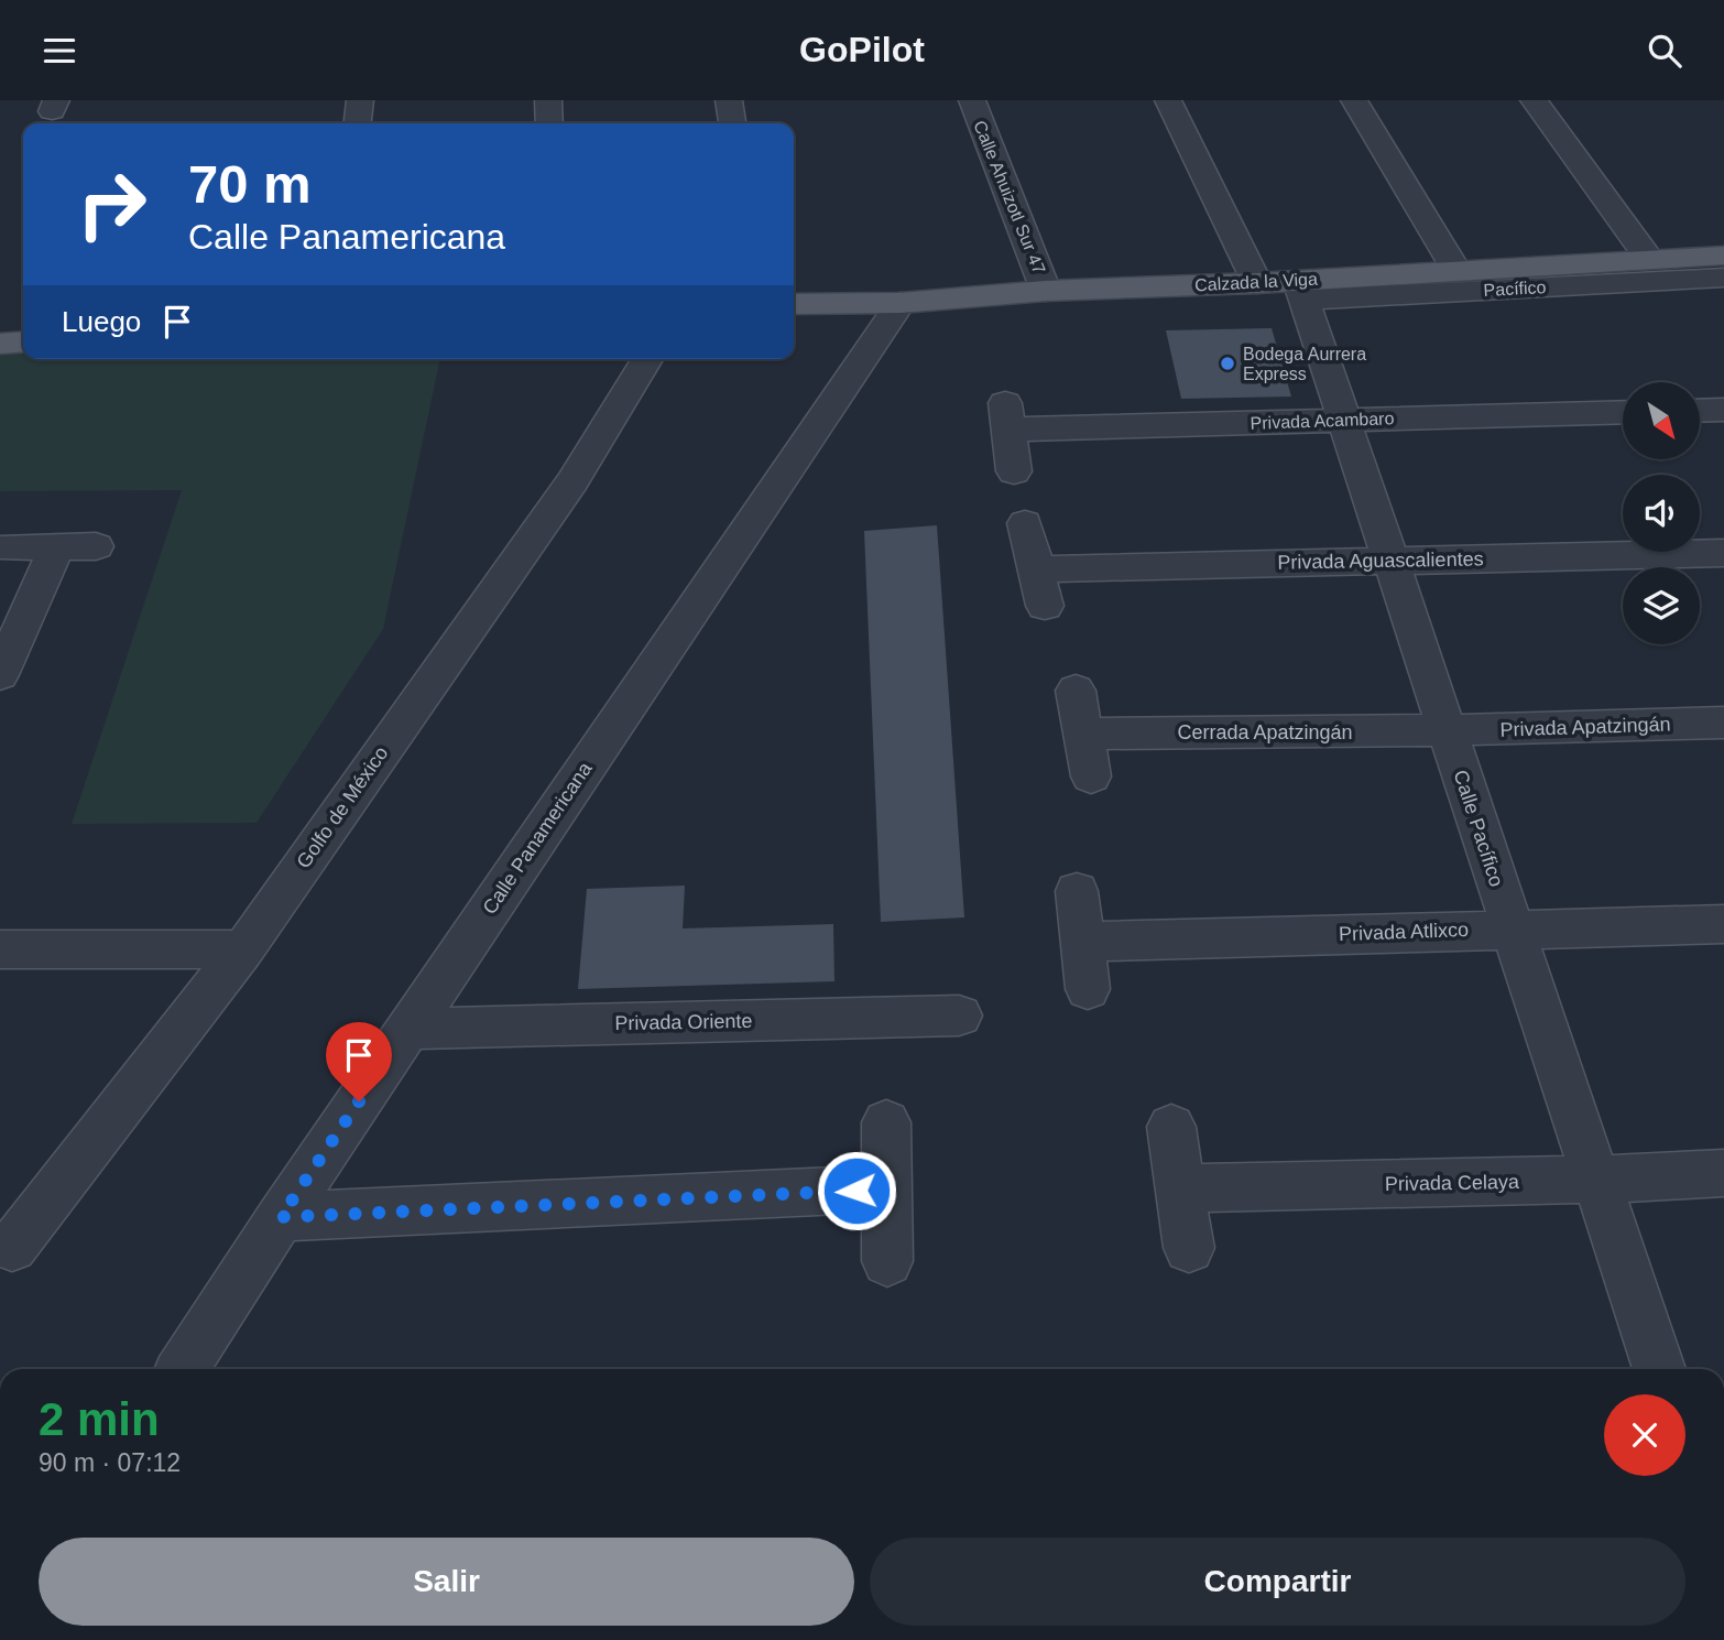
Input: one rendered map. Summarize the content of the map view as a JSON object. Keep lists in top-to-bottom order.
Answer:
{
  "streets": {
    "main road": ["Calzada la Viga"],
    "street": [
      "Calle Ahuizotl Sur 47",
      "Pacífico",
      "Privada Acambaro",
      "Privada Aguascalientes",
      "Privada Apatzingán",
      "Cerrada Apatzingán",
      "Golfo de México",
      "Calle Pacífico",
      "Calle Panamericana",
      "Privada Atlixco",
      "Privada Oriente",
      "Privada Celaya"
    ]
  },
  "crossings": [
    ["Calle Ahuizotl Sur 47", "Calzada la Viga"],
    ["Calzada la Viga", "Pacífico"],
    ["Calzada la Viga", "Calle Pacífico"],
    ["Calzada la Viga", "Calle Panamericana"],
    ["Pacífico", "Calle Pacífico"],
    ["Privada Acambaro", "Calle Pacífico"],
    ["Privada Aguascalientes", "Calle Pacífico"],
    ["Privada Apatzingán", "Cerrada Apatzingán"],
    ["Privada Apatzingán", "Calle Pacífico"],
    ["Cerrada Apatzingán", "Calle Pacífico"],
    ["Calle Pacífico", "Privada Atlixco"],
    ["Calle Pacífico", "Privada Celaya"],
    ["Calle Panamericana", "Privada Oriente"]
  ],
  "places": ["Bodega Aurrera Express"],
  "north": "bottom right",
  "page": {
    "header": "GoPilot",
    "turn": ["70 m", "Calle Panamericana"],
    "then": "Luego",
    "heading": ["2 min", "90 m · 07:12"],
    "buttons": ["Salir", "Compartir"]
  }
}
